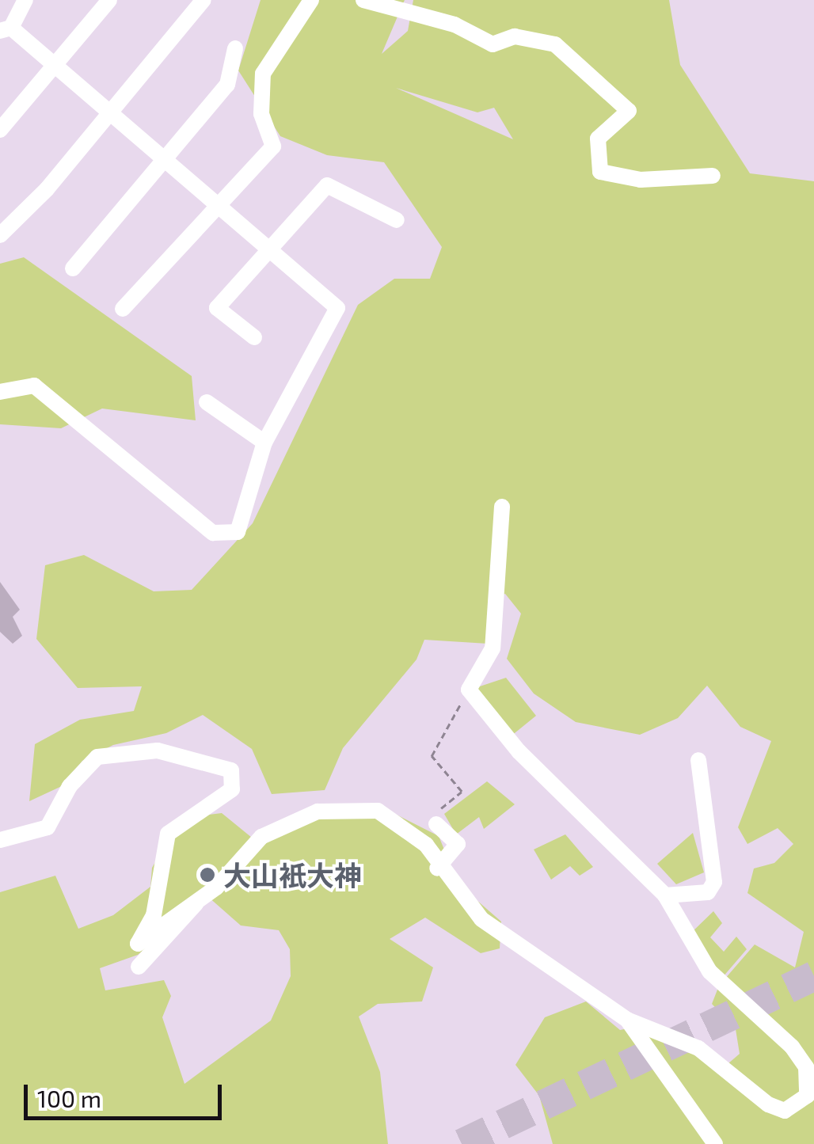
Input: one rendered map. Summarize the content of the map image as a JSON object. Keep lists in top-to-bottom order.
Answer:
{
  "places": ["大山衹大神"],
  "scale_bar": "100 m"
}
